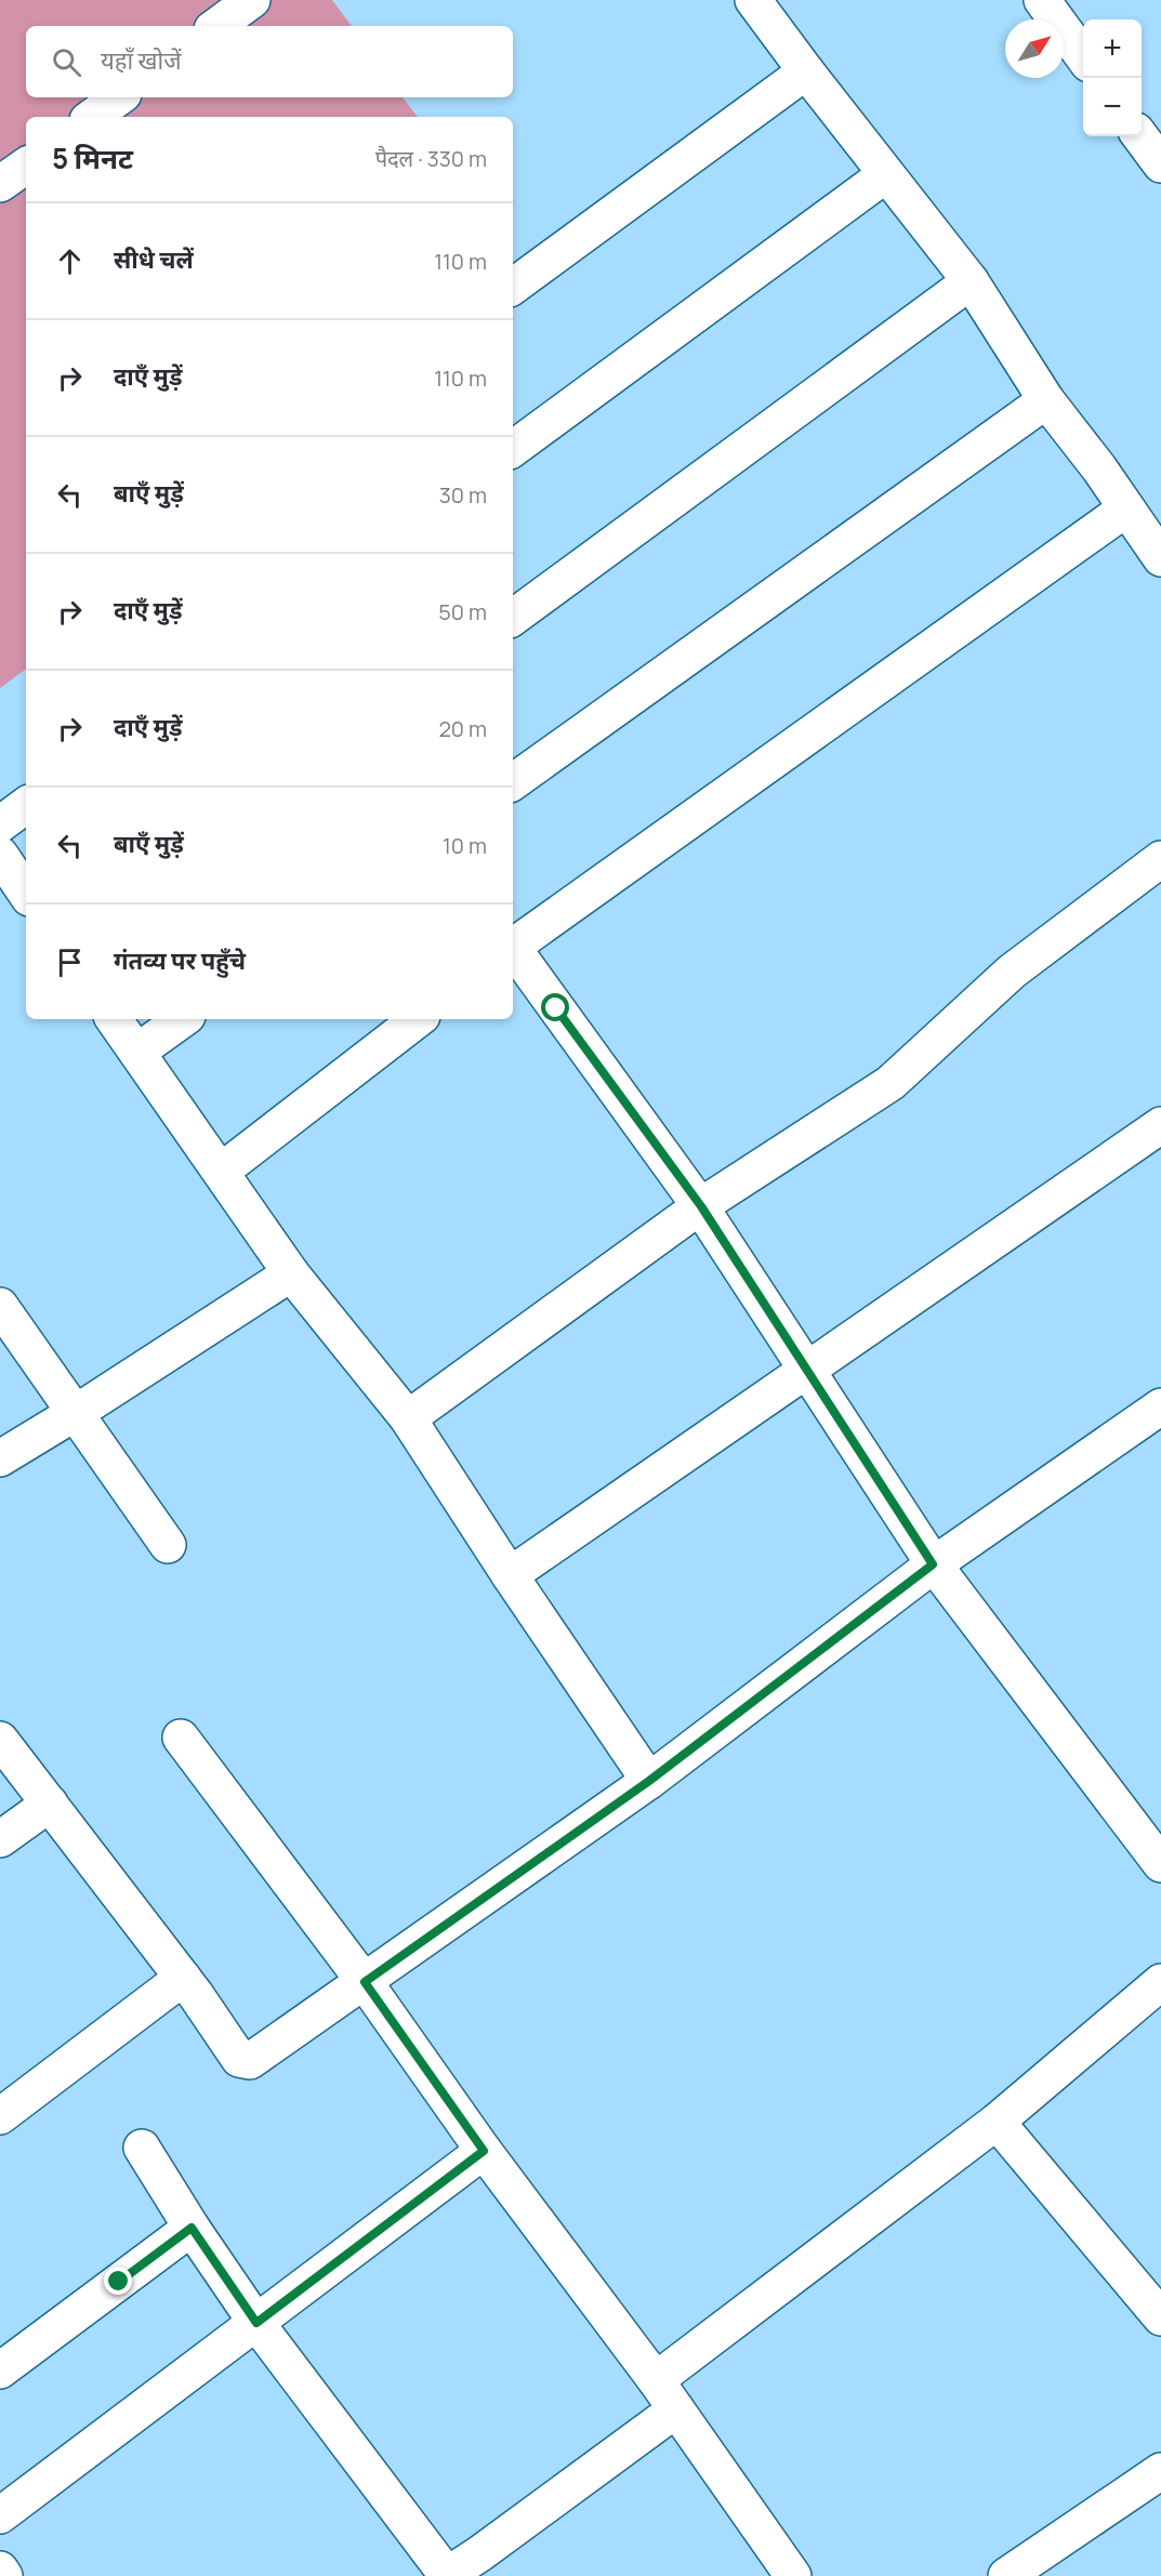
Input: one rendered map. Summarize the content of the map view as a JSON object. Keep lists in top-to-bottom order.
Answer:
{
  "north": "top right",
  "page": {
    "map_buttons": ["+", "−"],
    "search": "यहाँ खोजें",
    "heading": ["5 मिनट", "पैदल · 330 m"],
    "list": [
      ["सीधे चलें", "110 m"],
      ["दाएँ मुड़ें", "110 m"],
      ["बाएँ मुड़ें", "30 m"],
      ["दाएँ मुड़ें", "50 m"],
      ["दाएँ मुड़ें", "20 m"],
      ["बाएँ मुड़ें", "10 m"],
      "गंतव्य पर पहुँचे"
    ]
  }
}
